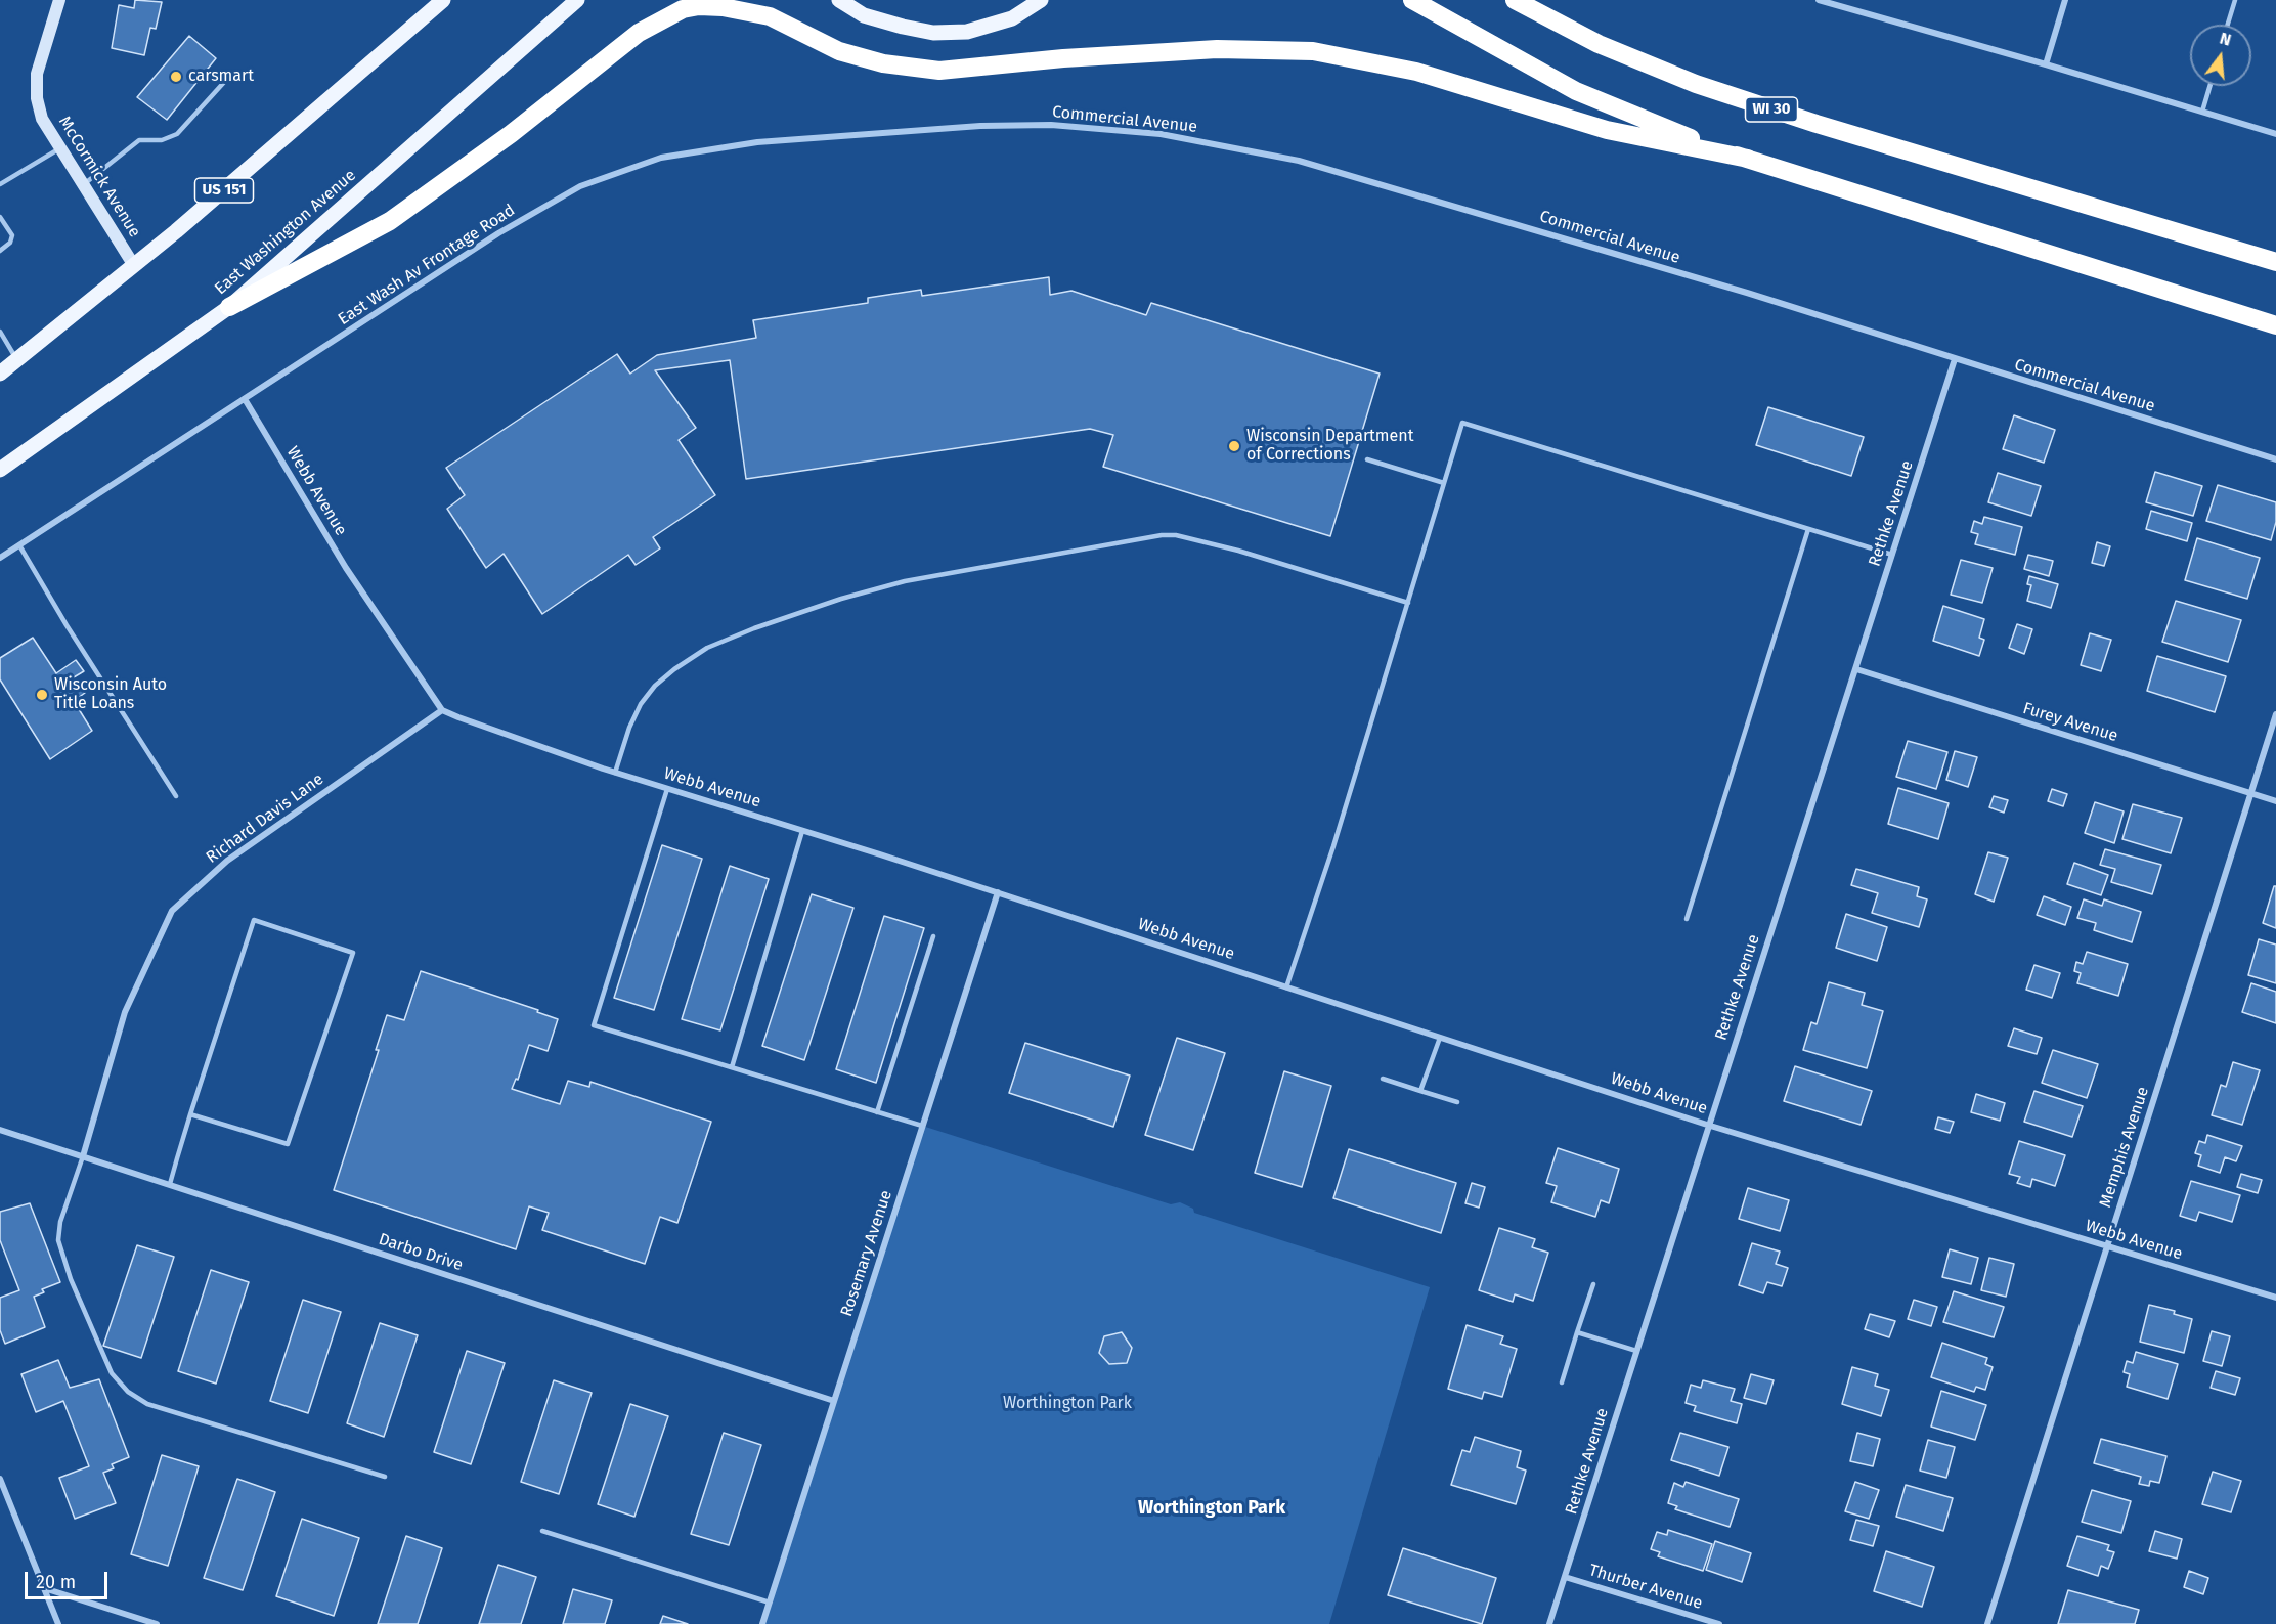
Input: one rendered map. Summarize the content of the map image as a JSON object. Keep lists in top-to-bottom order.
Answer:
{
  "streets": {
    "highway": ["WI 30"],
    "main road": ["US 151", "East Washington Avenue"],
    "street": [
      "Commercial Avenue",
      "McCormick Avenue",
      "East Wash Av Frontage Road",
      "Webb Avenue",
      "Rethke Avenue",
      "Furey Avenue",
      "Richard Davis Lane",
      "Memphis Avenue",
      "Darbo Drive",
      "Rosemary Avenue",
      "Thurber Avenue"
    ]
  },
  "crossings": [
    ["Commercial Avenue", "East Wash Av Frontage Road"],
    ["Commercial Avenue", "Rethke Avenue"],
    ["McCormick Avenue", "US 151"],
    ["East Wash Av Frontage Road", "Webb Avenue"],
    ["Webb Avenue", "Rethke Avenue"],
    ["Webb Avenue", "Richard Davis Lane"],
    ["Webb Avenue", "Memphis Avenue"],
    ["Webb Avenue", "Rosemary Avenue"],
    ["Rethke Avenue", "Furey Avenue"],
    ["Rethke Avenue", "Thurber Avenue"],
    ["Furey Avenue", "Memphis Avenue"],
    ["Richard Davis Lane", "Darbo Drive"],
    ["Darbo Drive", "Rosemary Avenue"]
  ],
  "districts": ["Worthington Park"],
  "parks": ["Worthington Park"],
  "places": ["carsmart", "Wisconsin Department of Corrections", "Wisconsin Auto Title Loans"],
  "scale_bar": "20 m",
  "north": "top"
}
